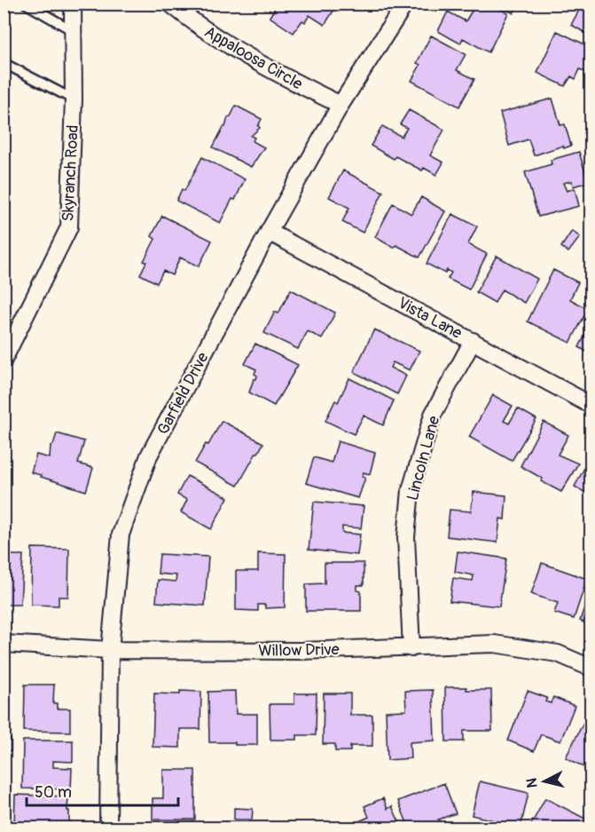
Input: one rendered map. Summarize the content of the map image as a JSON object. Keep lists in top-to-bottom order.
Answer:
{
  "streets": {
    "street": [
      "Appaloosa Circle",
      "Skyranch Road",
      "Vista Lane",
      "Garfield Drive",
      "Lincoln Lane",
      "Willow Drive"
    ]
  },
  "crossings": [
    ["Appaloosa Circle", "Garfield Drive"],
    ["Vista Lane", "Garfield Drive"],
    ["Vista Lane", "Lincoln Lane"],
    ["Garfield Drive", "Willow Drive"],
    ["Lincoln Lane", "Willow Drive"]
  ],
  "scale_bar": "50 m",
  "north": "left"
}
